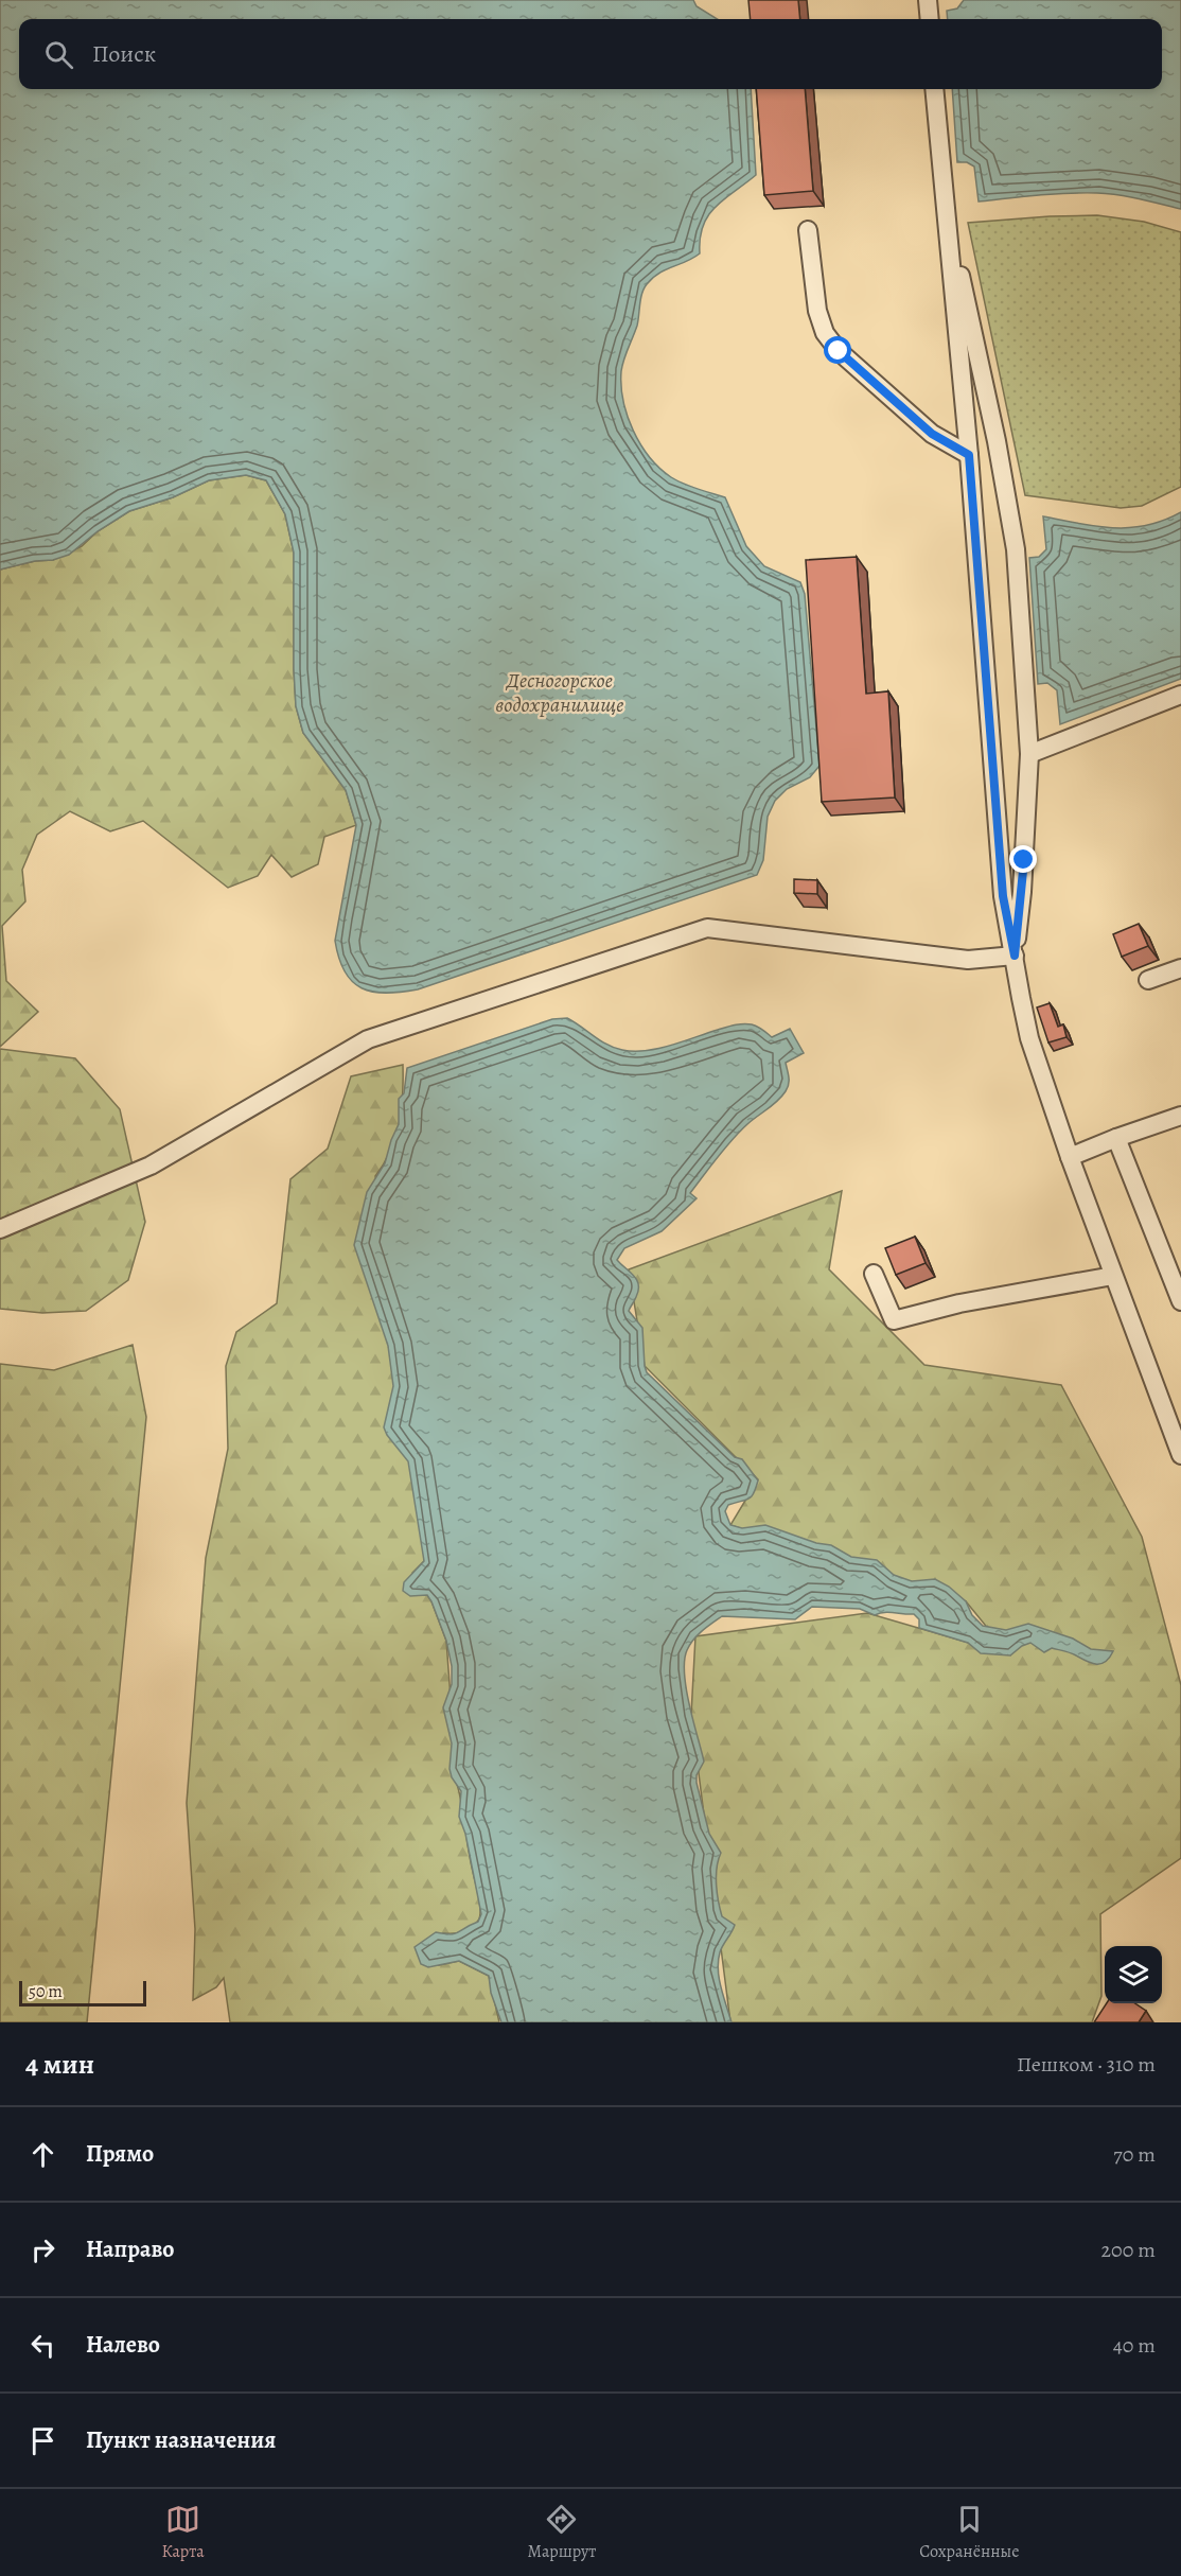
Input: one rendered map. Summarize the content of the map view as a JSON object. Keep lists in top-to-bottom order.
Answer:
{
  "water": ["Десногорское водохранилище"],
  "scale_bar": "50 m",
  "page": {
    "search": "Поиск",
    "scale": "50 m",
    "heading": ["4 мин", "Пешком · 310 m"],
    "list": [
      ["Прямо", "70 m"],
      ["Направо", "200 m"],
      ["Налево", "40 m"],
      "Пункт назначения"
    ],
    "nav": ["Карта", "Маршрут", "Сохранённые"]
  }
}
